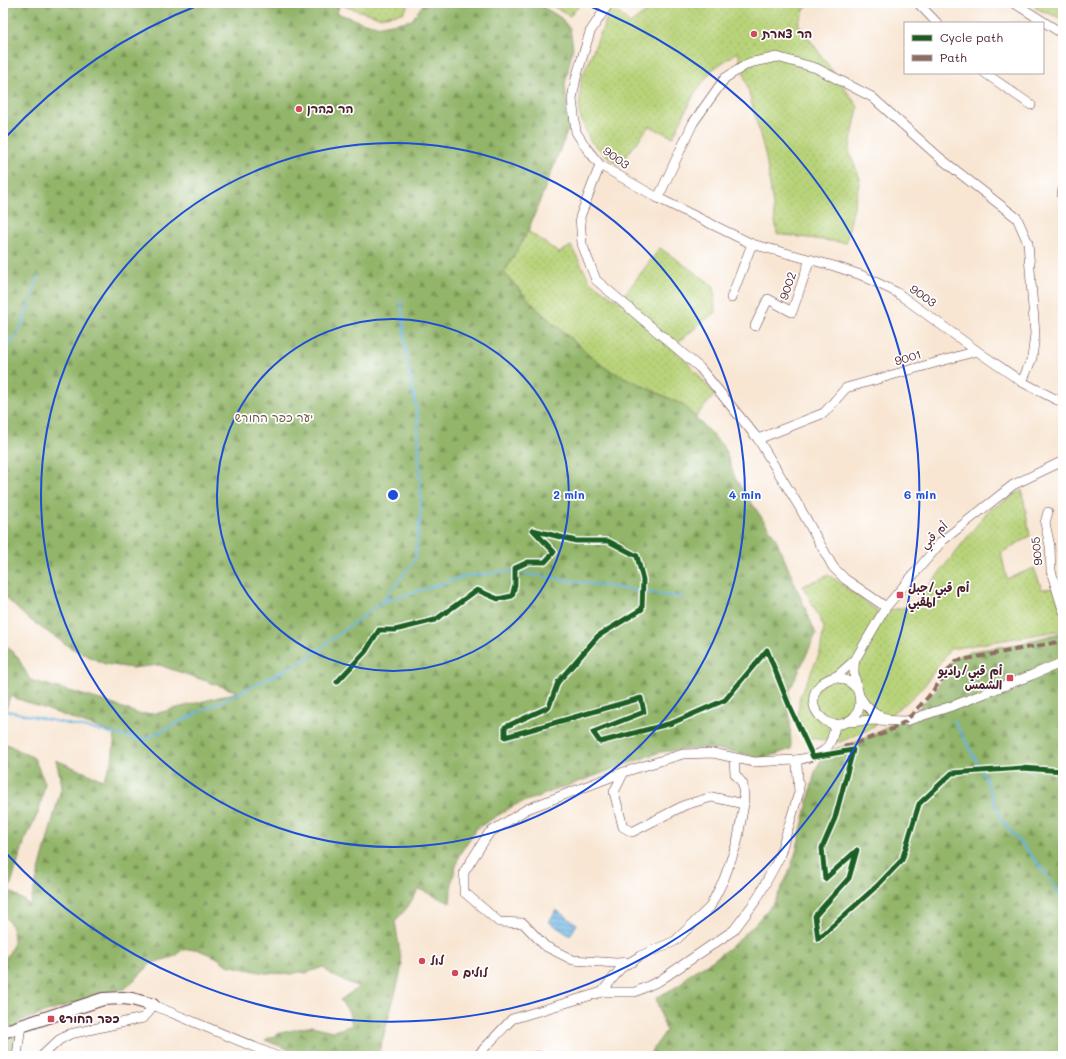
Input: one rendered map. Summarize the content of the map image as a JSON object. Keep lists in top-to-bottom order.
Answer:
{
  "streets": {
    "street": [
      "9003",
      "9002",
      "9001",
      "أم قبي",
      "9005"
    ]
  },
  "crossings": [
    ["9003", "9002"],
    ["9003", "9001"]
  ],
  "parks": ["יער כפר החורש"],
  "places": {
    "other": [
      "הר צמרת",
      "הר בהרן",
      "לול",
      "לולים"
    ],
    "transit": ["أم قبي/جبل المقبي", "أم قبي/راديو الشمس", "כפר החורש"]
  },
  "legend": ["Cycle path", "Path"],
  "rings": ["2 min", "4 min", "6 min"]
}
